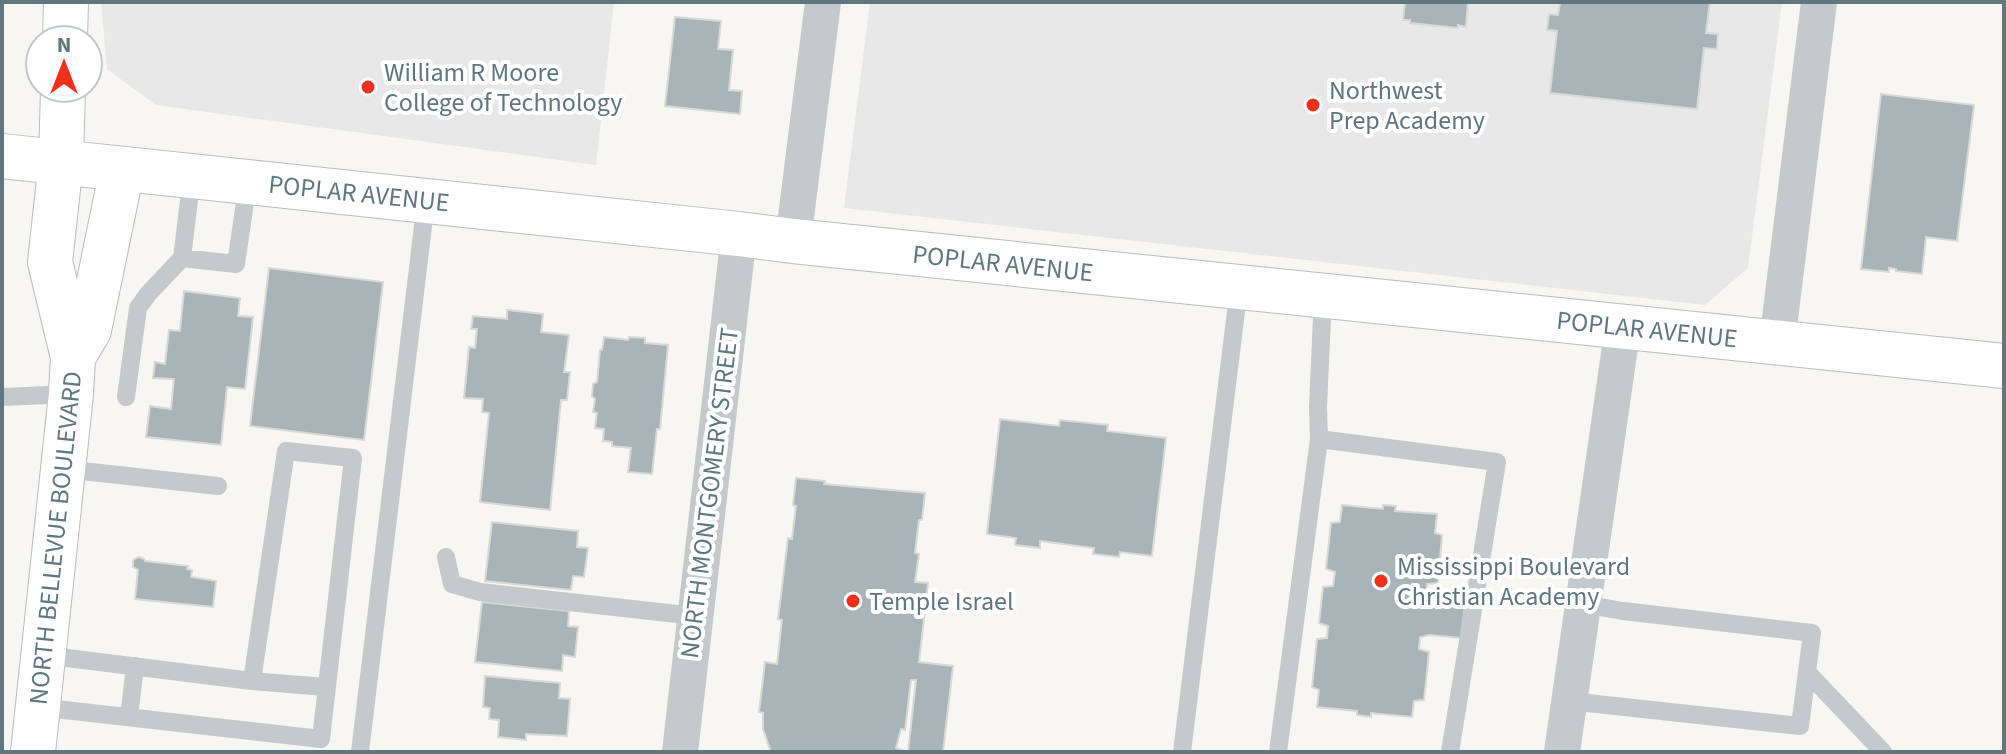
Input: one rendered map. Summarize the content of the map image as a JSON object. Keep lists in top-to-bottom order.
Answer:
{
  "streets": {
    "main road": ["POPLAR AVENUE", "NORTH BELLEVUE BOULEVARD"],
    "street": ["NORTH MONTGOMERY STREET"]
  },
  "crossings": [
    ["POPLAR AVENUE", "NORTH MONTGOMERY STREET"],
    ["POPLAR AVENUE", "NORTH BELLEVUE BOULEVARD"]
  ],
  "places": [
    "William R Moore College of Technology",
    "Northwest Prep Academy",
    "Mississippi Boulevard Christian Academy",
    "Temple Israel"
  ],
  "north": "top"
}
